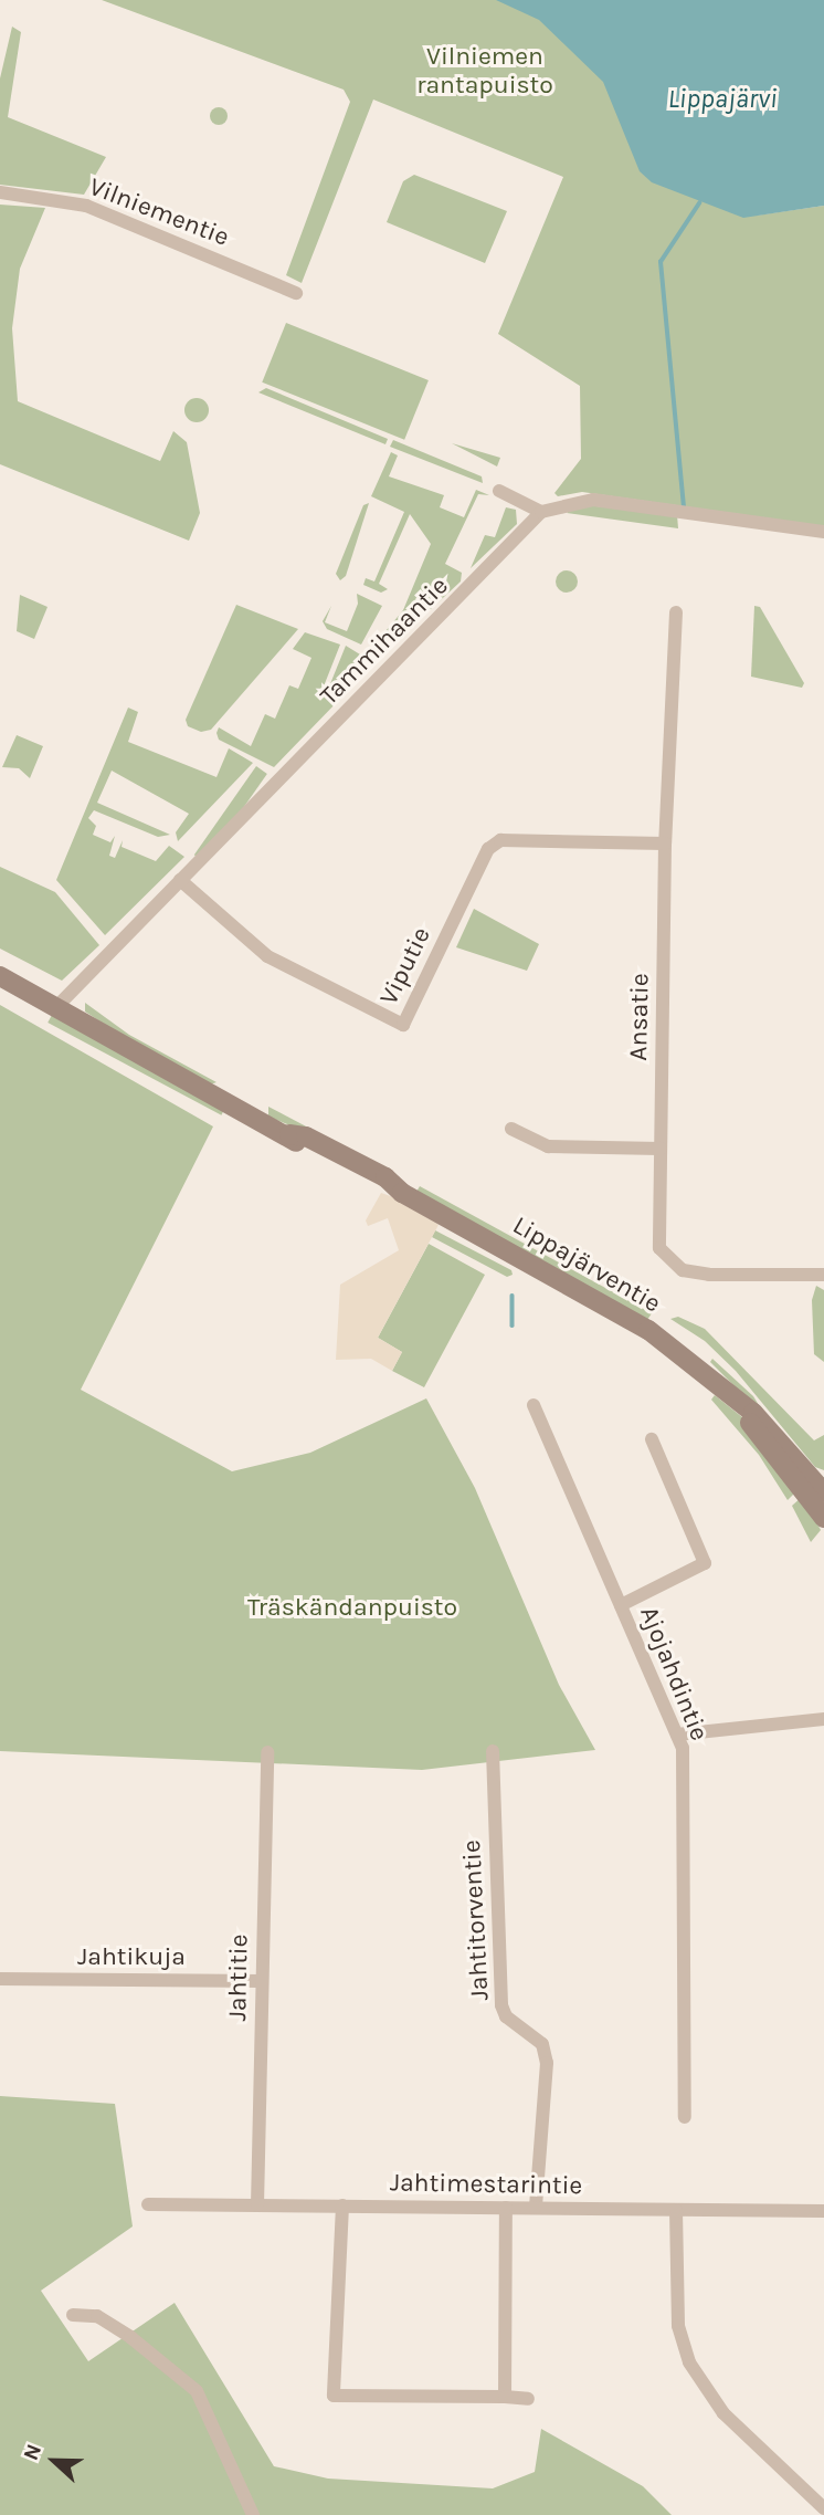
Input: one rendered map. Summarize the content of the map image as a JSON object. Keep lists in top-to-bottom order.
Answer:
{
  "streets": {
    "main road": ["Lippajärventie"],
    "street": [
      "Vilniementie",
      "Tammihaantie",
      "Viputie",
      "Ansatie",
      "Ajojahdintie",
      "Jahtitorventie",
      "Jahtikuja",
      "Jahtitie",
      "Jahtimestarintie"
    ]
  },
  "crossings": [
    ["Tammihaantie", "Viputie"],
    ["Tammihaantie", "Lippajärventie"],
    ["Viputie", "Ansatie"],
    ["Jahtitorventie", "Jahtimestarintie"],
    ["Jahtikuja", "Jahtitie"],
    ["Jahtitie", "Jahtimestarintie"]
  ],
  "water": ["Lippajärvi"],
  "parks": ["Vilniemen rantapuisto", "Träskändanpuisto"],
  "north": "left"
}
